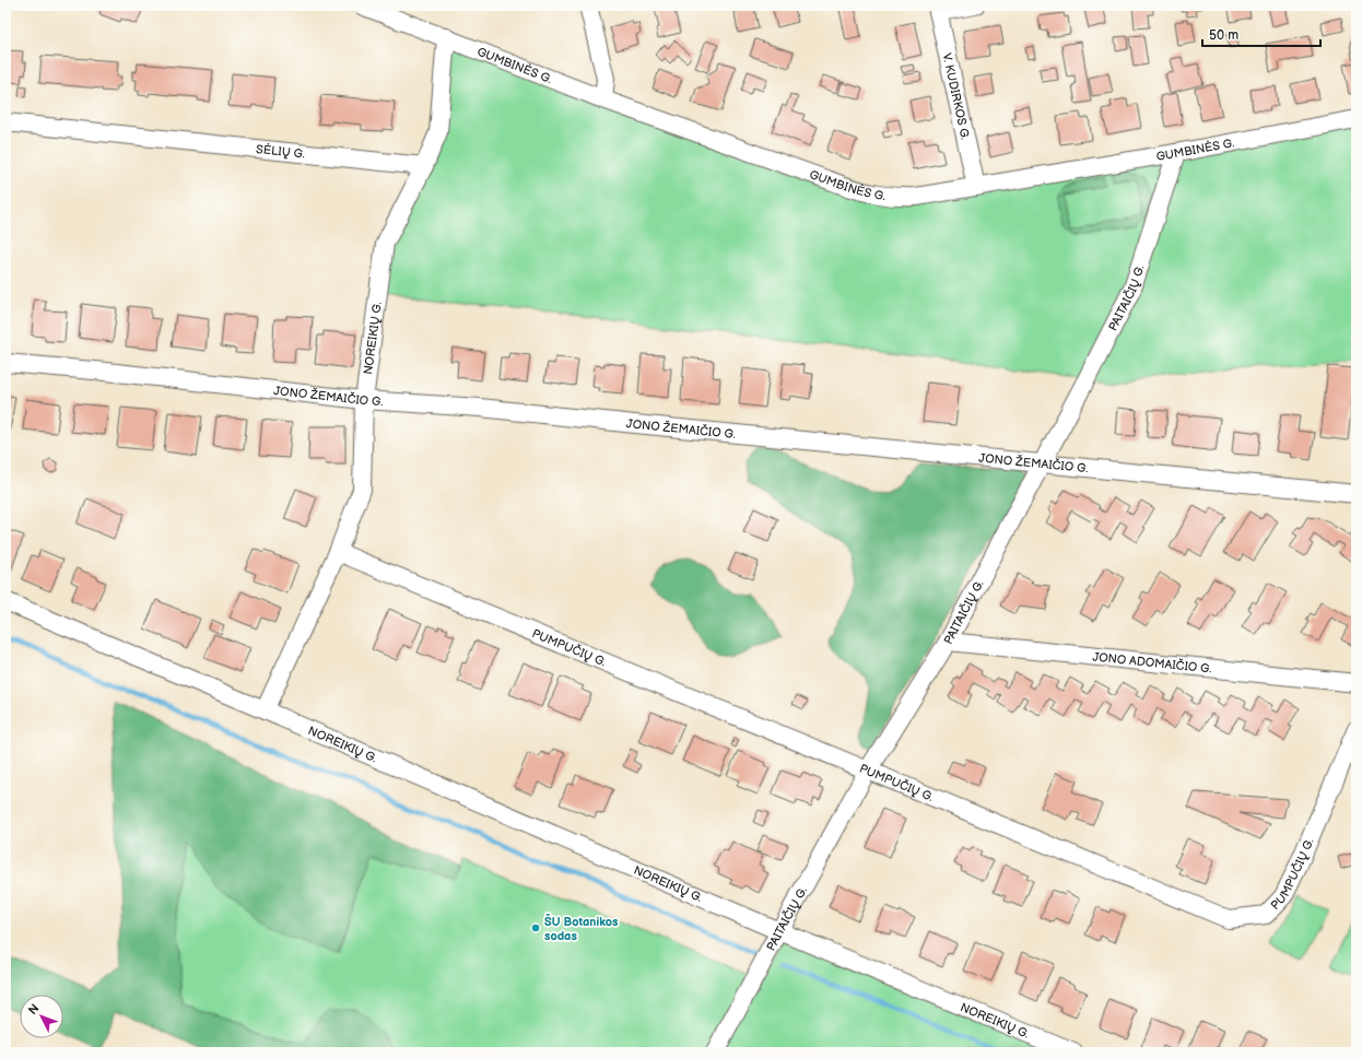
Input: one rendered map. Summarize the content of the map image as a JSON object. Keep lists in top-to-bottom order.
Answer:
{
  "streets": {
    "street": [
      "GUMBINĖS G.",
      "V. KUDIRKOS G.",
      "SĖLIŲ G.",
      "PAITAIČIŲ G.",
      "NOREIKIŲ G.",
      "JONO ŽEMAIČIO G.",
      "PUMPUČIŲ G.",
      "JONO ADOMAIČIO G."
    ]
  },
  "crossings": [
    ["GUMBINĖS G.", "V. KUDIRKOS G."],
    ["GUMBINĖS G.", "PAITAIČIŲ G."],
    ["SĖLIŲ G.", "NOREIKIŲ G."],
    ["PAITAIČIŲ G.", "NOREIKIŲ G."],
    ["PAITAIČIŲ G.", "JONO ŽEMAIČIO G."],
    ["PAITAIČIŲ G.", "PUMPUČIŲ G."],
    ["PAITAIČIŲ G.", "JONO ADOMAIČIO G."],
    ["NOREIKIŲ G.", "JONO ŽEMAIČIO G."],
    ["NOREIKIŲ G.", "PUMPUČIŲ G."]
  ],
  "places": ["ŠU Botanikos sodas"],
  "scale_bar": "50 m",
  "north": "top left"
}
